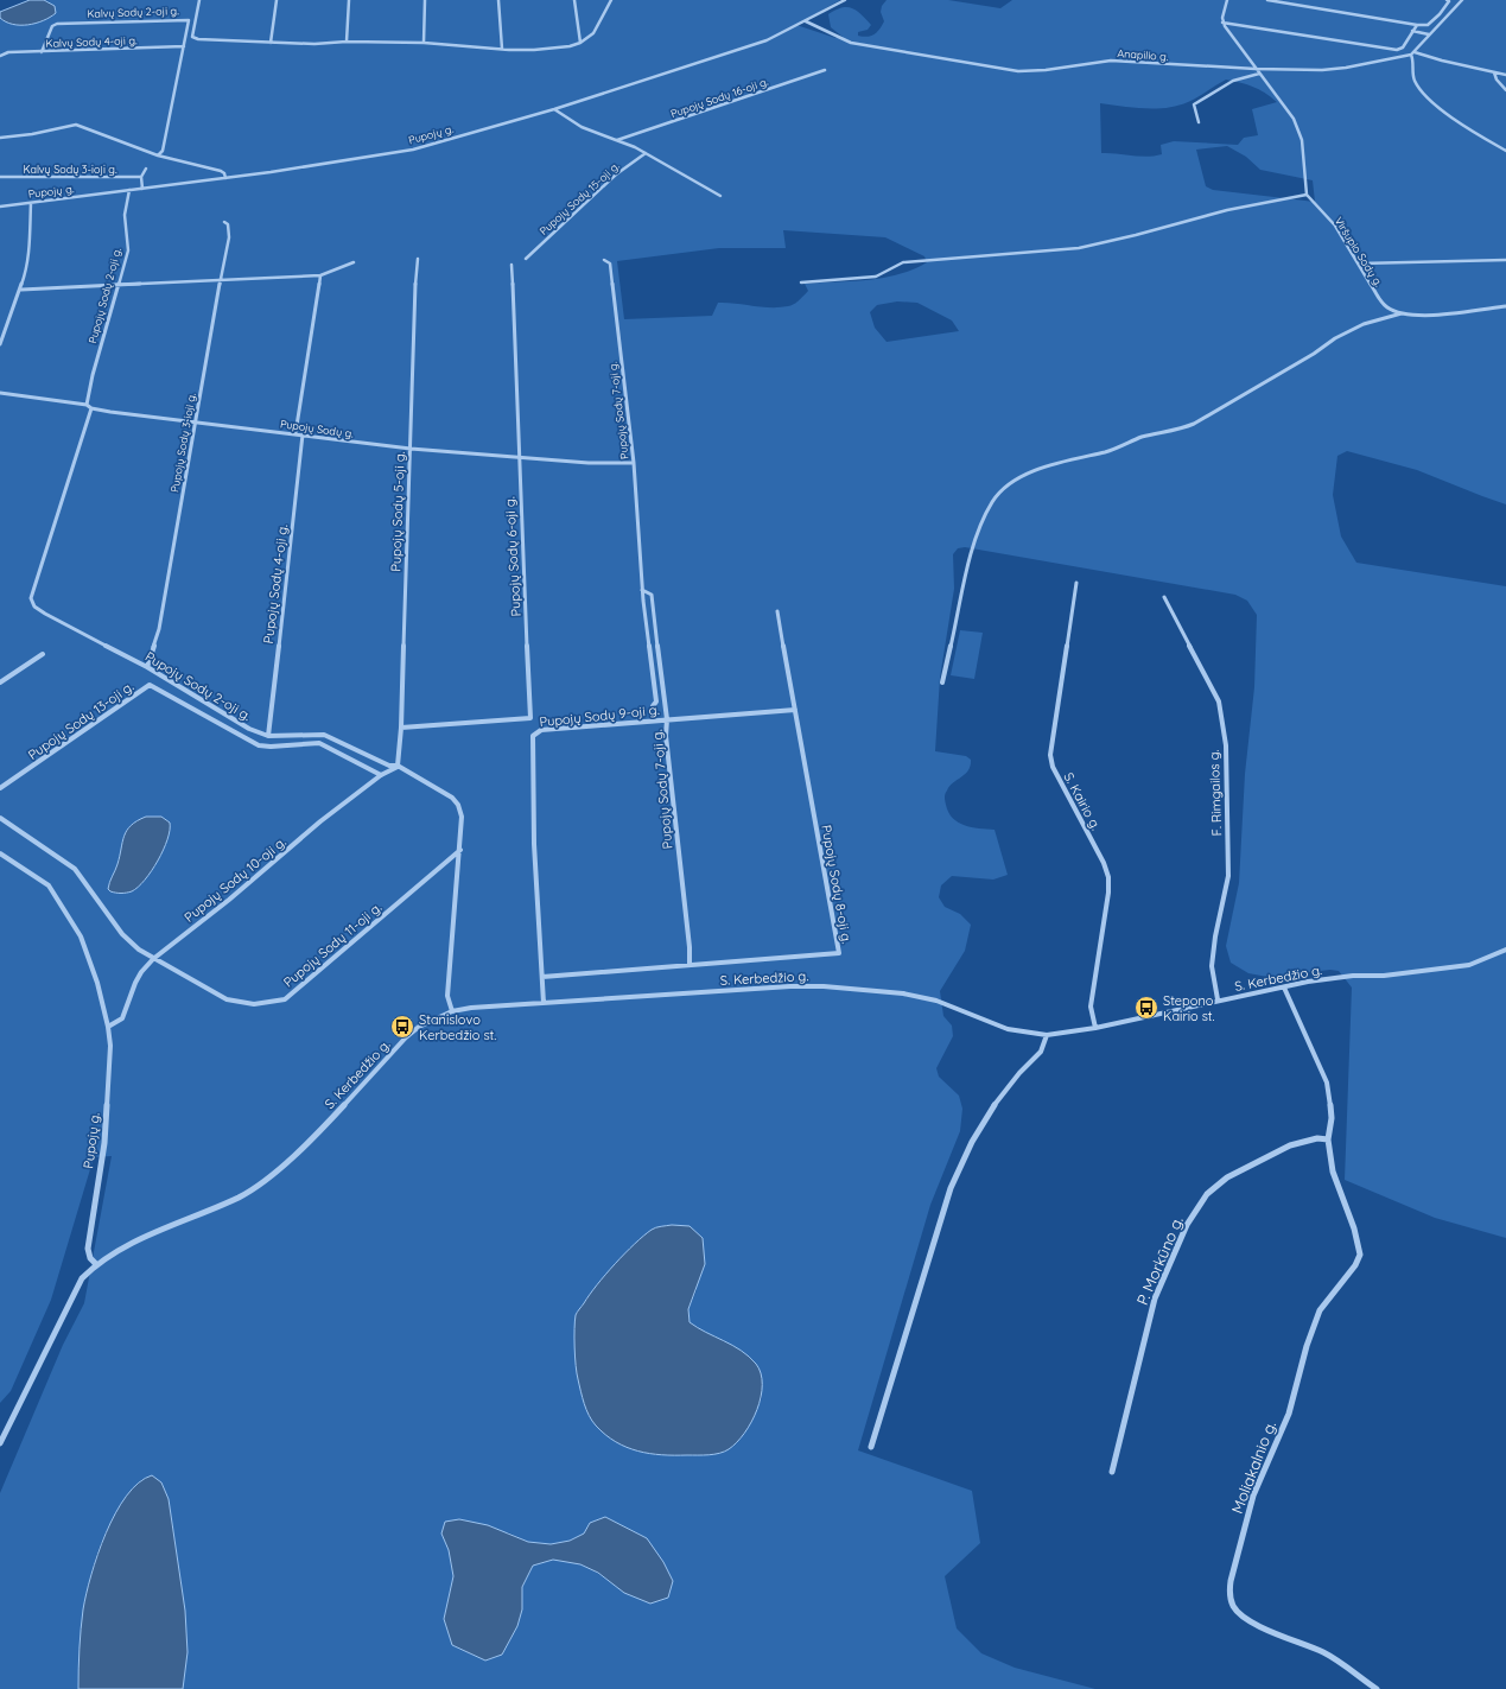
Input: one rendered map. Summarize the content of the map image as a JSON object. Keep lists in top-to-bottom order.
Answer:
{
  "streets": {
    "street": [
      "Kalvų Sodų 2-oji g.",
      "Kalvų Sodų 4-oji g.",
      "Anapilio g.",
      "Pupojų Sodų 16-oji g.",
      "Pupojų g.",
      "Kalvų Sodų 3-ioji g.",
      "Pupojų Sodų 15-oji g.",
      "Viršupio Sodų g.",
      "Pupojų Sodų 2-oji g.",
      "Pupojų Sodų 7-oji g.",
      "Pupojų Sodų g.",
      "Pupojų Sodų 3-ioji g.",
      "Pupojų Sodų 5-oji g.",
      "Pupojų Sodų 6-oji g.",
      "Pupojų Sodų 4-oji g.",
      "Pupojų Sodų 9-oji g.",
      "Pupojų Sodų 13-oji g.",
      "F. Rimgailos g.",
      "S. Kairio g.",
      "Pupojų Sodų 10-oji g.",
      "Pupojų Sodų 8-oji g.",
      "Pupojų Sodų 11-oji g.",
      "S. Kerbedžio g.",
      "P. Morkūno g.",
      "Moliakalnio g."
    ]
  },
  "crossings": [
    ["Kalvų Sodų 2-oji g.", "Kalvų Sodų 4-oji g."],
    ["Anapilio g.", "Pupojų g."],
    ["Pupojų g.", "Pupojų Sodų 2-oji g."],
    ["Pupojų g.", "Pupojų Sodų 10-oji g."],
    ["Pupojų g.", "S. Kerbedžio g."],
    ["Pupojų Sodų 2-oji g.", "Pupojų Sodų g."],
    ["Pupojų Sodų 2-oji g.", "Pupojų Sodų 3-ioji g."],
    ["Pupojų Sodų 2-oji g.", "Pupojų Sodų 5-oji g."],
    ["Pupojų Sodų 2-oji g.", "Pupojų Sodų 4-oji g."],
    ["Pupojų Sodų 2-oji g.", "Pupojų Sodų 10-oji g."],
    ["Pupojų Sodų 2-oji g.", "Pupojų Sodų 11-oji g."],
    ["Pupojų Sodų 2-oji g.", "S. Kerbedžio g."],
    ["Pupojų Sodų 7-oji g.", "Pupojų Sodų g."],
    ["Pupojų Sodų 7-oji g.", "Pupojų Sodų 9-oji g."],
    ["Pupojų Sodų 7-oji g.", "Pupojų Sodų 8-oji g."],
    ["Pupojų Sodų g.", "Pupojų Sodų 3-ioji g."],
    ["Pupojų Sodų g.", "Pupojų Sodų 5-oji g."],
    ["Pupojų Sodų g.", "Pupojų Sodų 6-oji g."],
    ["Pupojų Sodų g.", "Pupojų Sodų 4-oji g."],
    ["Pupojų Sodų 5-oji g.", "Pupojų Sodų 6-oji g."],
    ["Pupojų Sodų 5-oji g.", "Pupojų Sodų 10-oji g."],
    ["Pupojų Sodų 9-oji g.", "Pupojų Sodų 8-oji g."],
    ["Pupojų Sodų 9-oji g.", "S. Kerbedžio g."],
    ["Pupojų Sodų 13-oji g.", "Pupojų Sodų 10-oji g."],
    ["F. Rimgailos g.", "S. Kerbedžio g."],
    ["S. Kairio g.", "S. Kerbedžio g."],
    ["Pupojų Sodų 10-oji g.", "Pupojų Sodų 11-oji g."],
    ["P. Morkūno g.", "Moliakalnio g."]
  ],
  "places": {
    "bus stop": ["Stepono Kairio st.", "Stanislovo Kerbedžio st."]
  }
}
